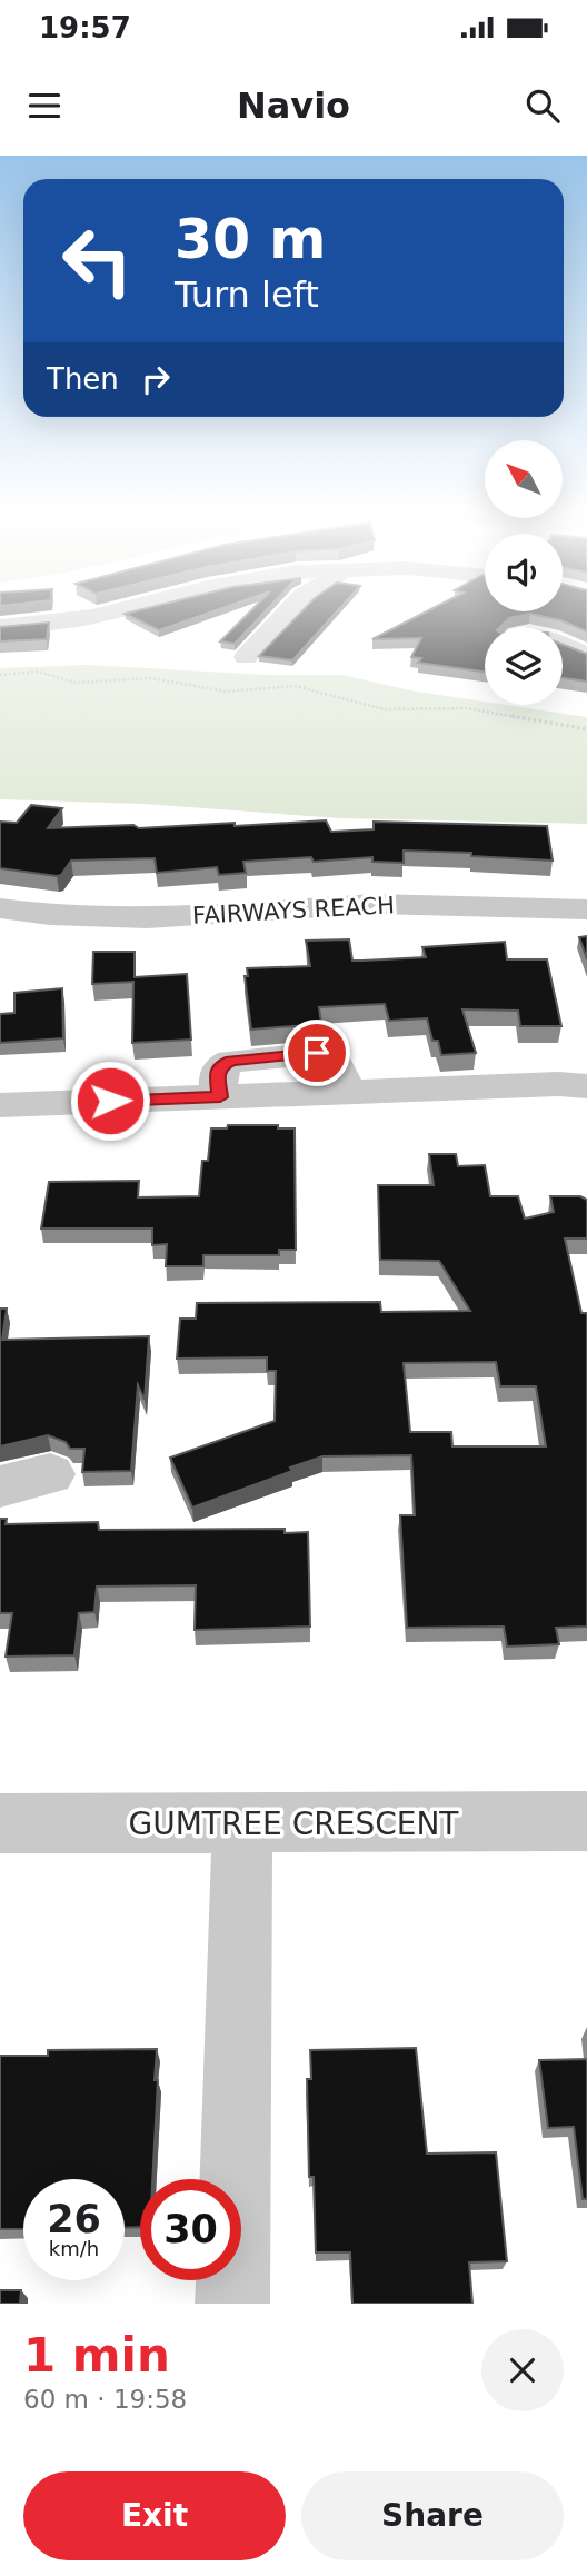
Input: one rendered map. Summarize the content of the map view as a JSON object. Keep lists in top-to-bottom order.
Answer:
{
  "streets": {
    "street": ["FAIRWAYS REACH", "GUMTREE CRESCENT"]
  },
  "north": "top left",
  "page": {
    "status": "19:57",
    "header": "Navio",
    "turn": ["30 m", "Turn left"],
    "then": "Then",
    "speed": "26 km/h",
    "limit": "30",
    "heading": ["1 min", "60 m · 19:58"],
    "buttons": ["Exit", "Share"]
  }
}
